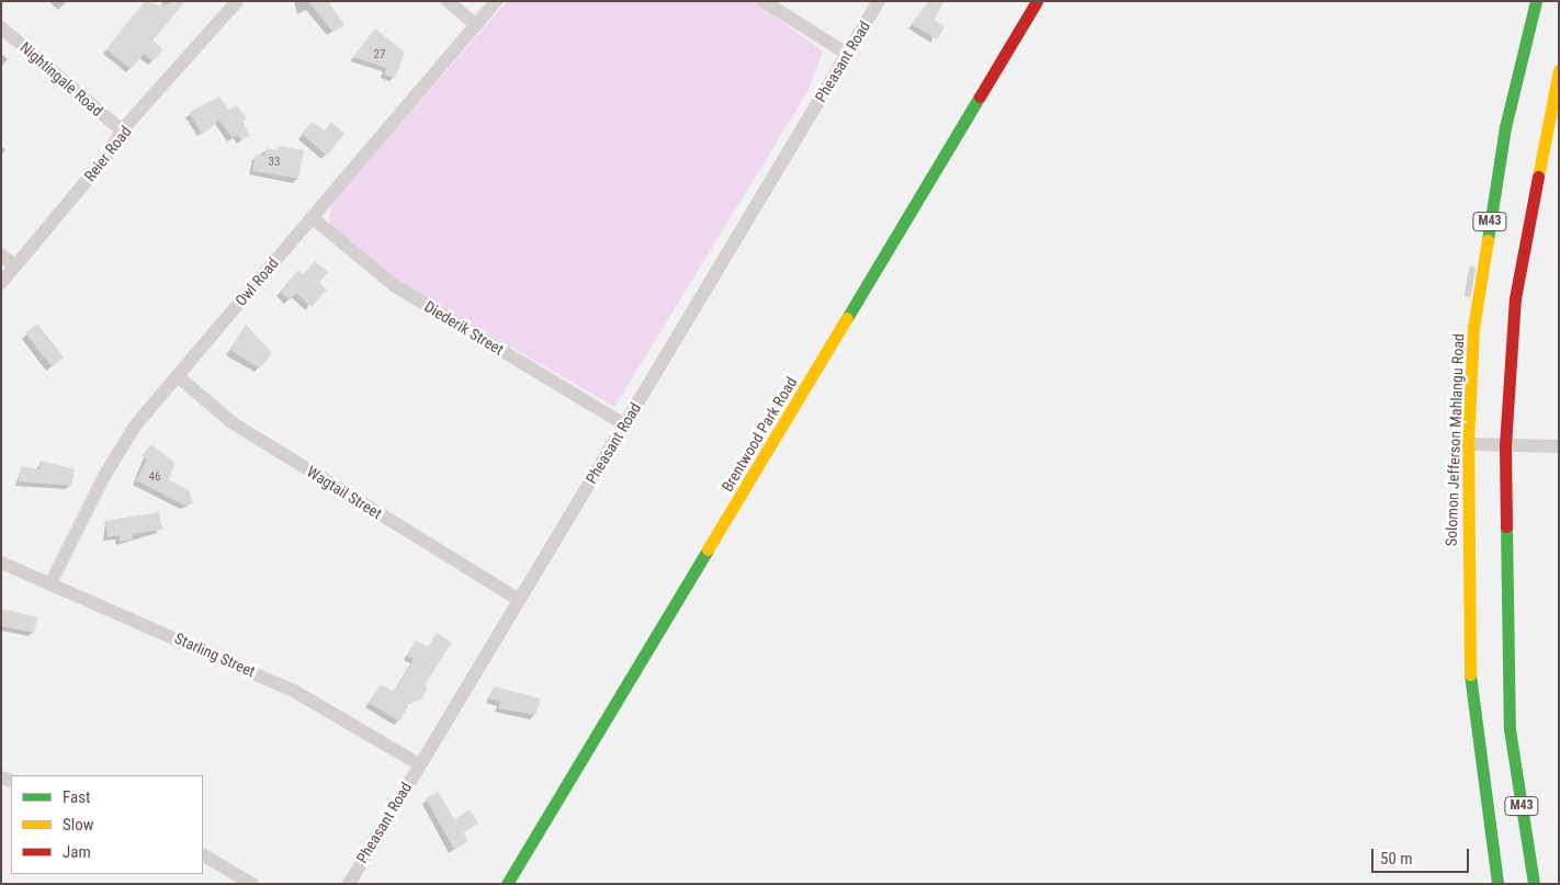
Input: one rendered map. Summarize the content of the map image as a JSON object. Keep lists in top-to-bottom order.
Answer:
{
  "streets": {
    "main road": ["M43", "Brentwood Park Road", "Solomon Jefferson Mahlangu Road"],
    "street": [
      "Pheasant Road",
      "Nightingale Road",
      "Reier Road",
      "Owl Road",
      "Diederik Street",
      "Wagtail Street",
      "Starling Street"
    ]
  },
  "crossings": [
    ["Pheasant Road", "Diederik Street"],
    ["Pheasant Road", "Wagtail Street"],
    ["Pheasant Road", "Starling Street"],
    ["Nightingale Road", "Reier Road"],
    ["Owl Road", "Diederik Street"],
    ["Owl Road", "Wagtail Street"],
    ["Owl Road", "Starling Street"]
  ],
  "house_numbers": ["27", "33", "46"],
  "legend": ["Fast", "Slow", "Jam"],
  "scale_bar": "50 m"
}
